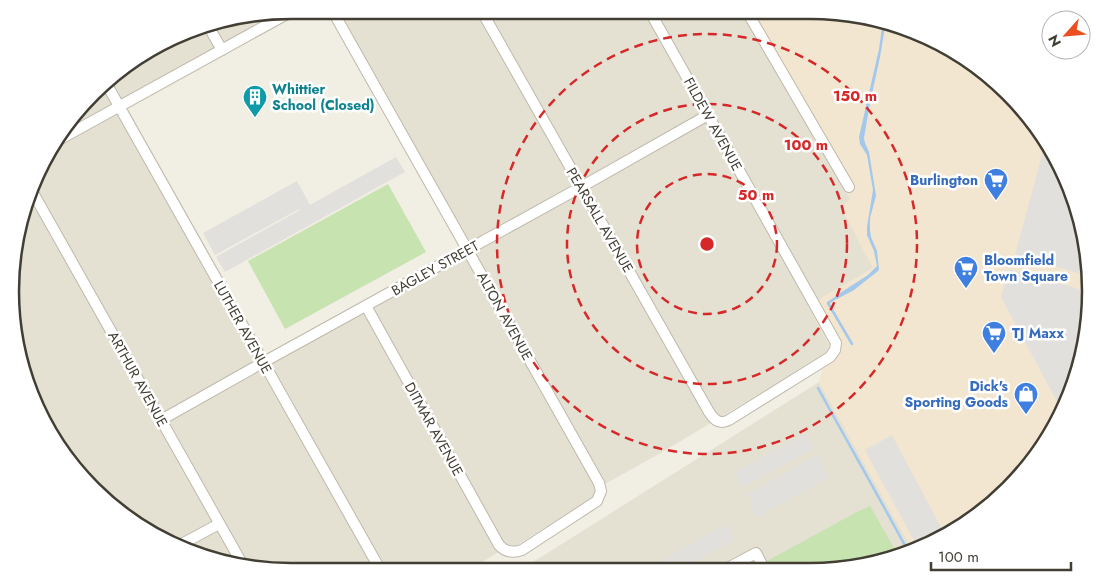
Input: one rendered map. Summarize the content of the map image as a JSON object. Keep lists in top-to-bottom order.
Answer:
{
  "streets": {
    "street": [
      "FILDEW AVENUE",
      "PEARSALL AVENUE",
      "BAGLEY STREET",
      "ALTON AVENUE",
      "LUTHER AVENUE",
      "ARTHUR AVENUE",
      "DITMAR AVENUE"
    ]
  },
  "crossings": [
    ["FILDEW AVENUE", "PEARSALL AVENUE"],
    ["FILDEW AVENUE", "BAGLEY STREET"],
    ["PEARSALL AVENUE", "BAGLEY STREET"],
    ["BAGLEY STREET", "ALTON AVENUE"],
    ["BAGLEY STREET", "LUTHER AVENUE"],
    ["BAGLEY STREET", "ARTHUR AVENUE"],
    ["BAGLEY STREET", "DITMAR AVENUE"],
    ["ALTON AVENUE", "DITMAR AVENUE"]
  ],
  "places": {
    "building": ["Whittier School (Closed)"],
    "supermarket": ["Burlington", "Bloomfield Town Square", "TJ Maxx"],
    "shop": ["Dick's Sporting Goods"]
  },
  "scale_bar": "100 m",
  "north": "bottom left",
  "rings": ["150 m", "100 m", "50 m"]
}
